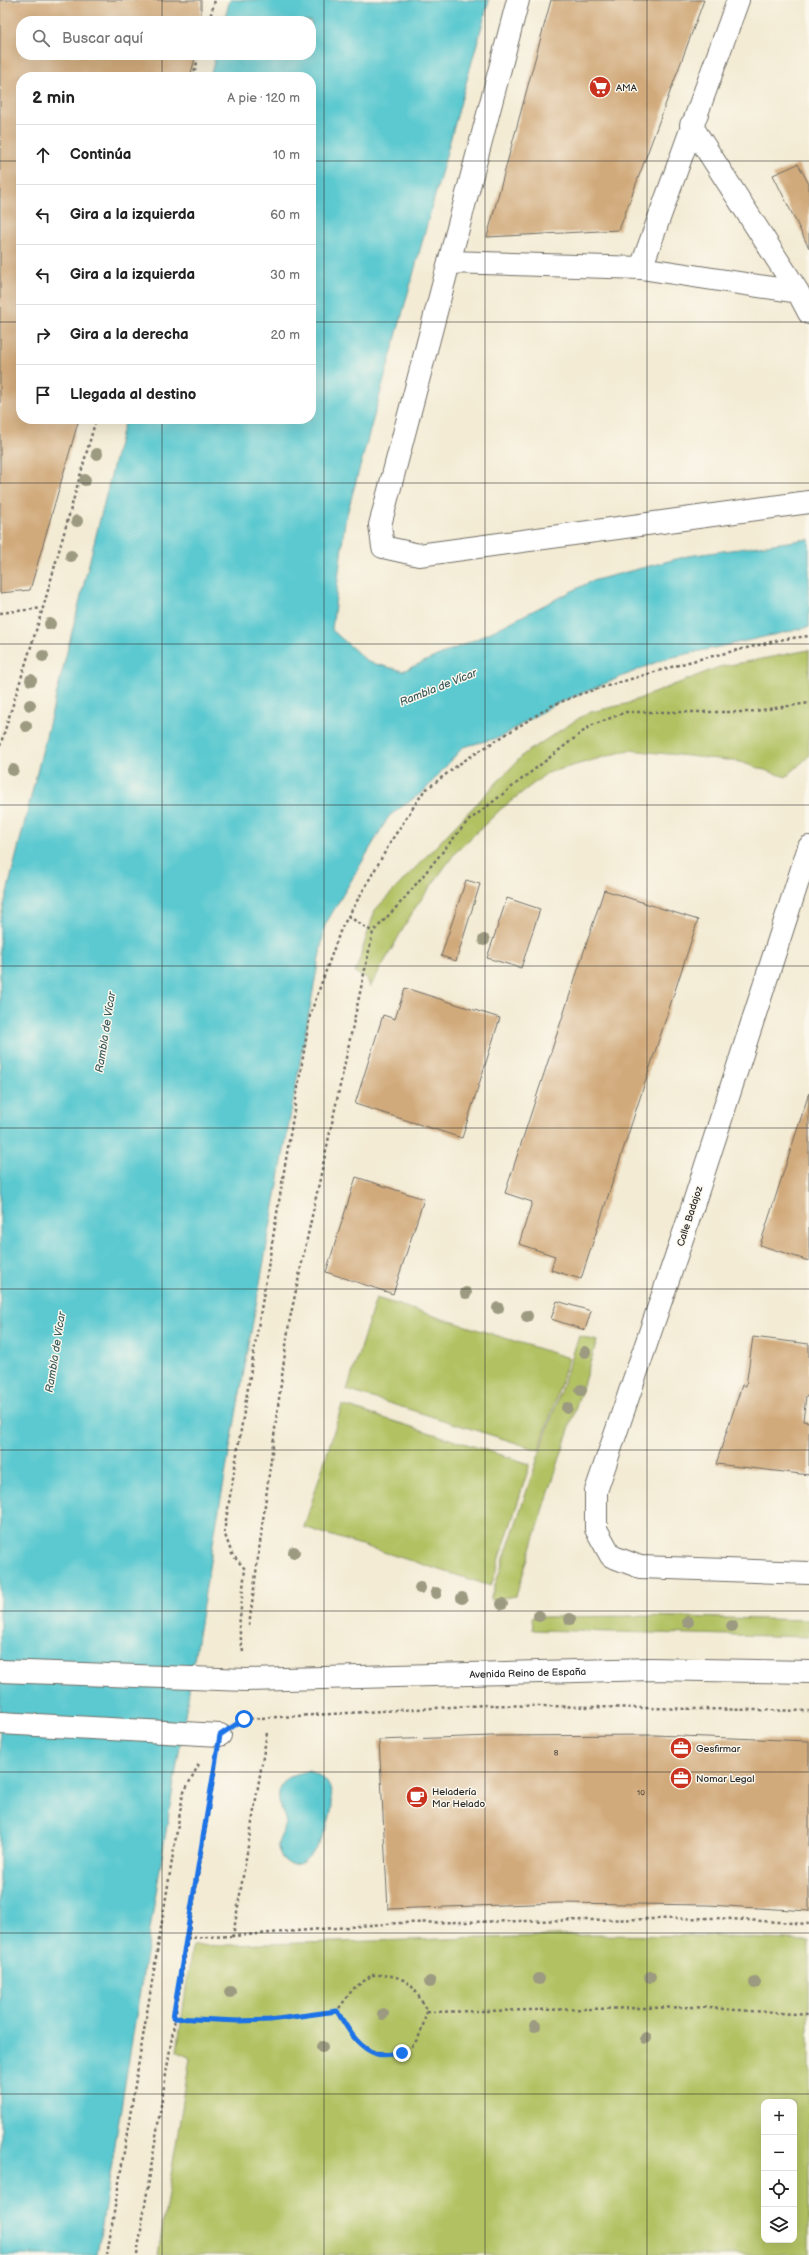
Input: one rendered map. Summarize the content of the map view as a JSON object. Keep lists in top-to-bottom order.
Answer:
{
  "streets": {
    "street": ["Calle Badajoz", "Avenida Reino de España"]
  },
  "water": ["Rambla de Vícar"],
  "places": {
    "supermarket": ["AMA"],
    "office": ["Gesfirmar", "Nomar Legal"],
    "cafe": ["Heladería Mar Helado"]
  },
  "house_numbers": ["8", "10"],
  "page": {
    "search": "Buscar aquí",
    "heading": ["2 min", "A pie · 120 m"],
    "list": [
      ["Continúa", "10 m"],
      ["Gira a la izquierda", "60 m"],
      ["Gira a la izquierda", "30 m"],
      ["Gira a la derecha", "20 m"],
      "Llegada al destino"
    ],
    "map_buttons": ["+", "−"]
  }
}
